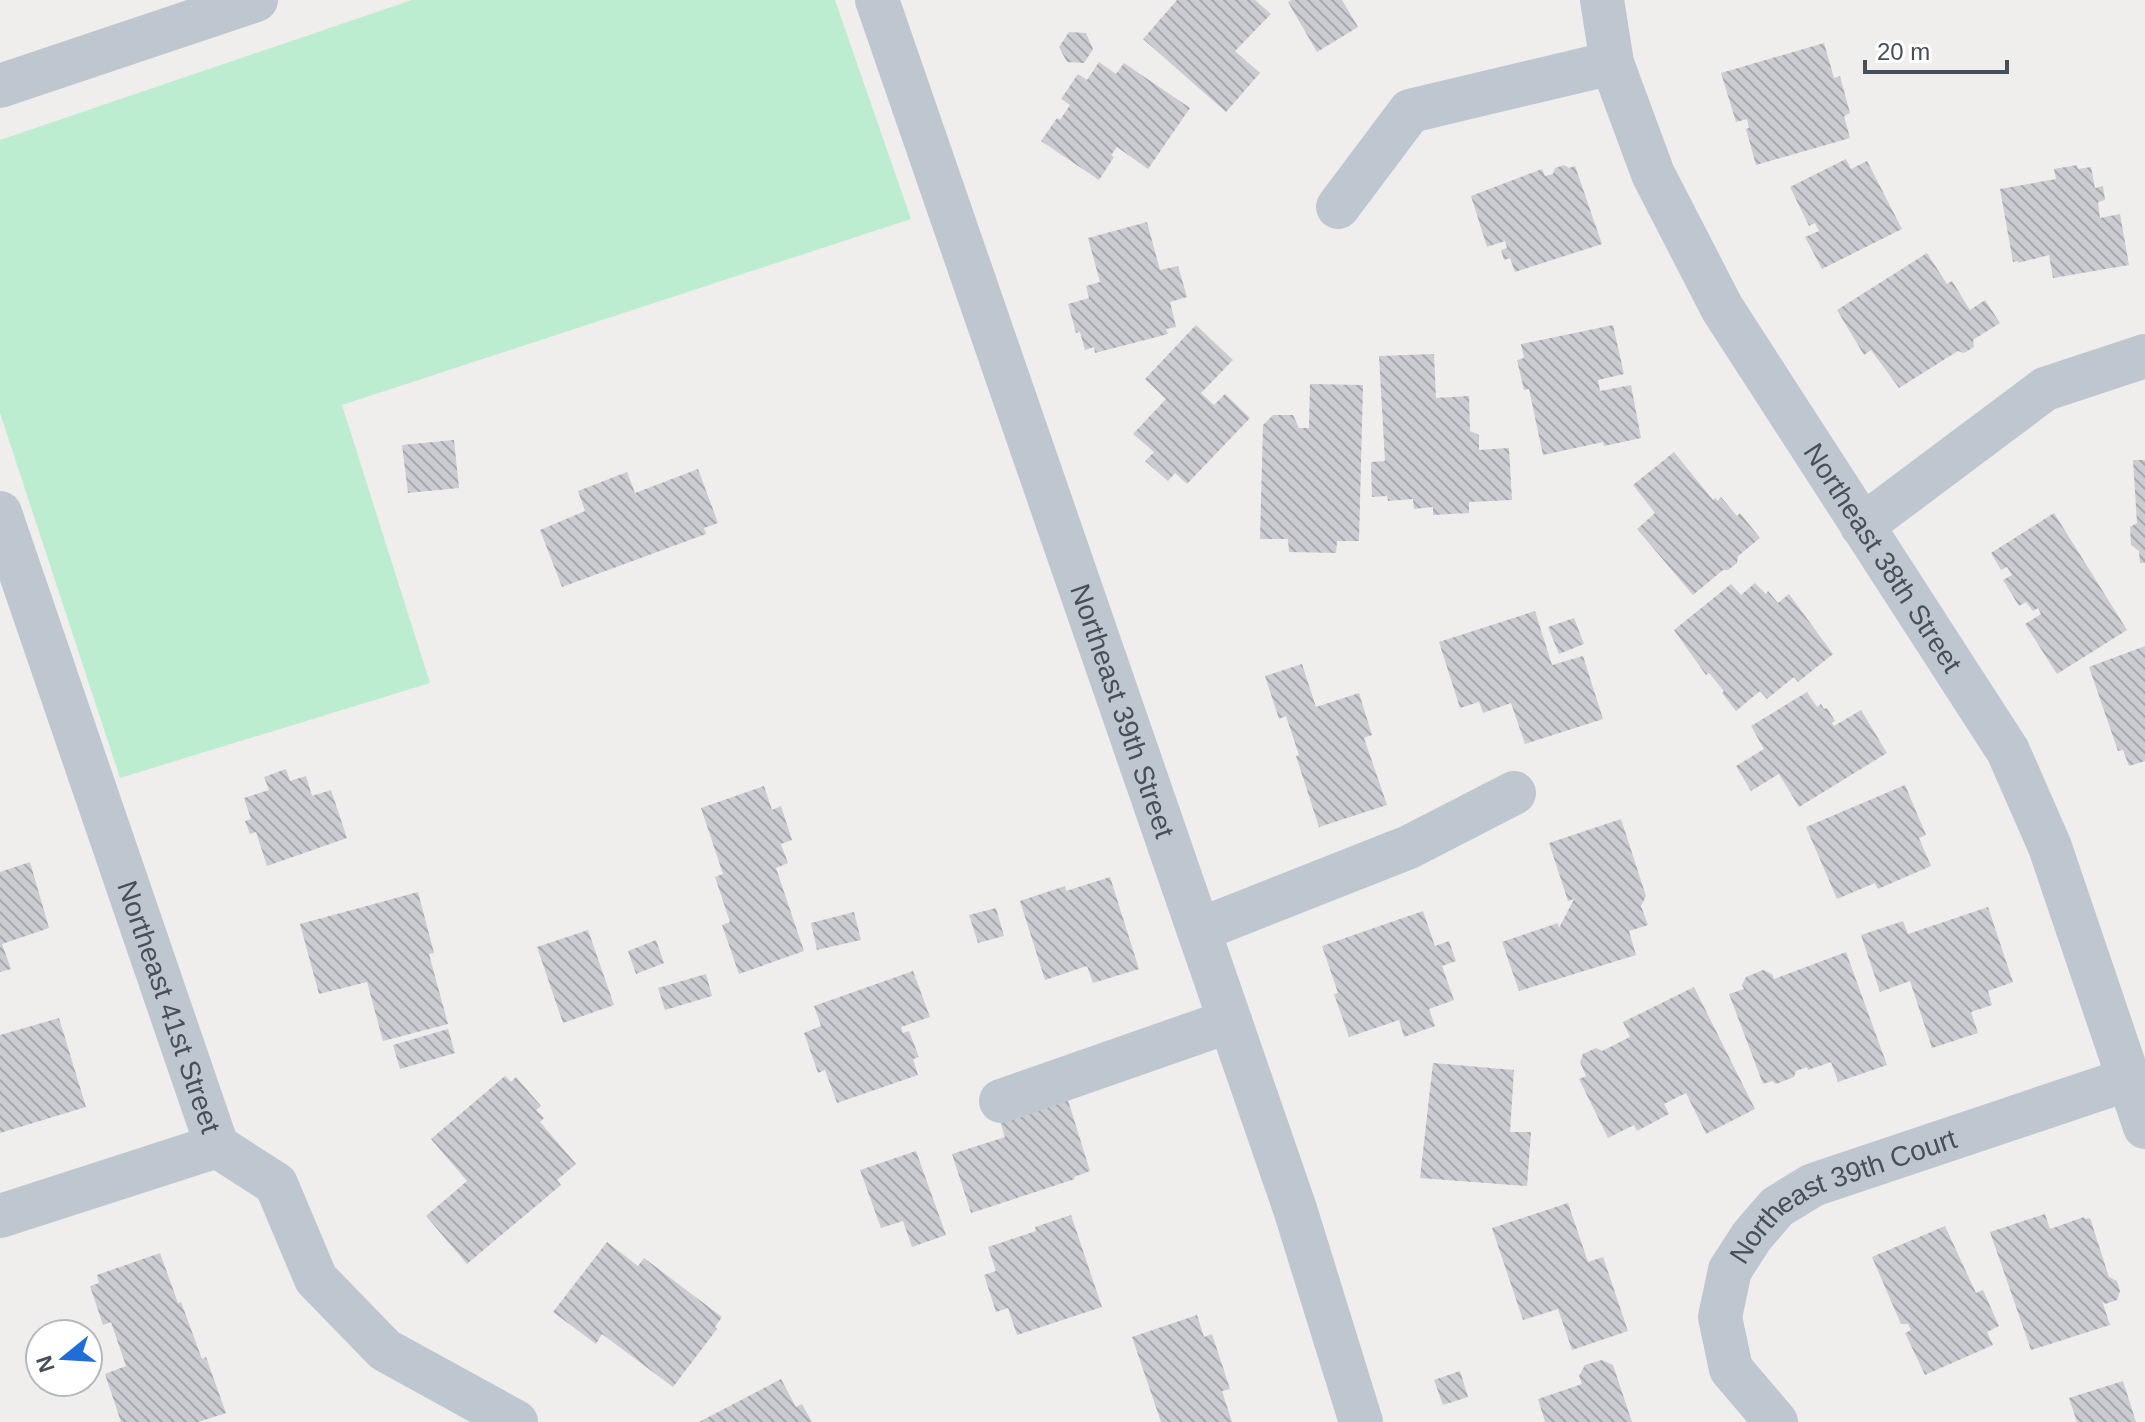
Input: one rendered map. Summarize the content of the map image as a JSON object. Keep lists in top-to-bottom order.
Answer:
{
  "streets": {
    "street": [
      "Northeast 38th Street",
      "Northeast 39th Street",
      "Northeast 41st Street",
      "Northeast 39th Court"
    ]
  },
  "crossings": [
    ["Northeast 38th Street", "Northeast 39th Court"]
  ],
  "scale_bar": "20 m",
  "north": "left"
}
